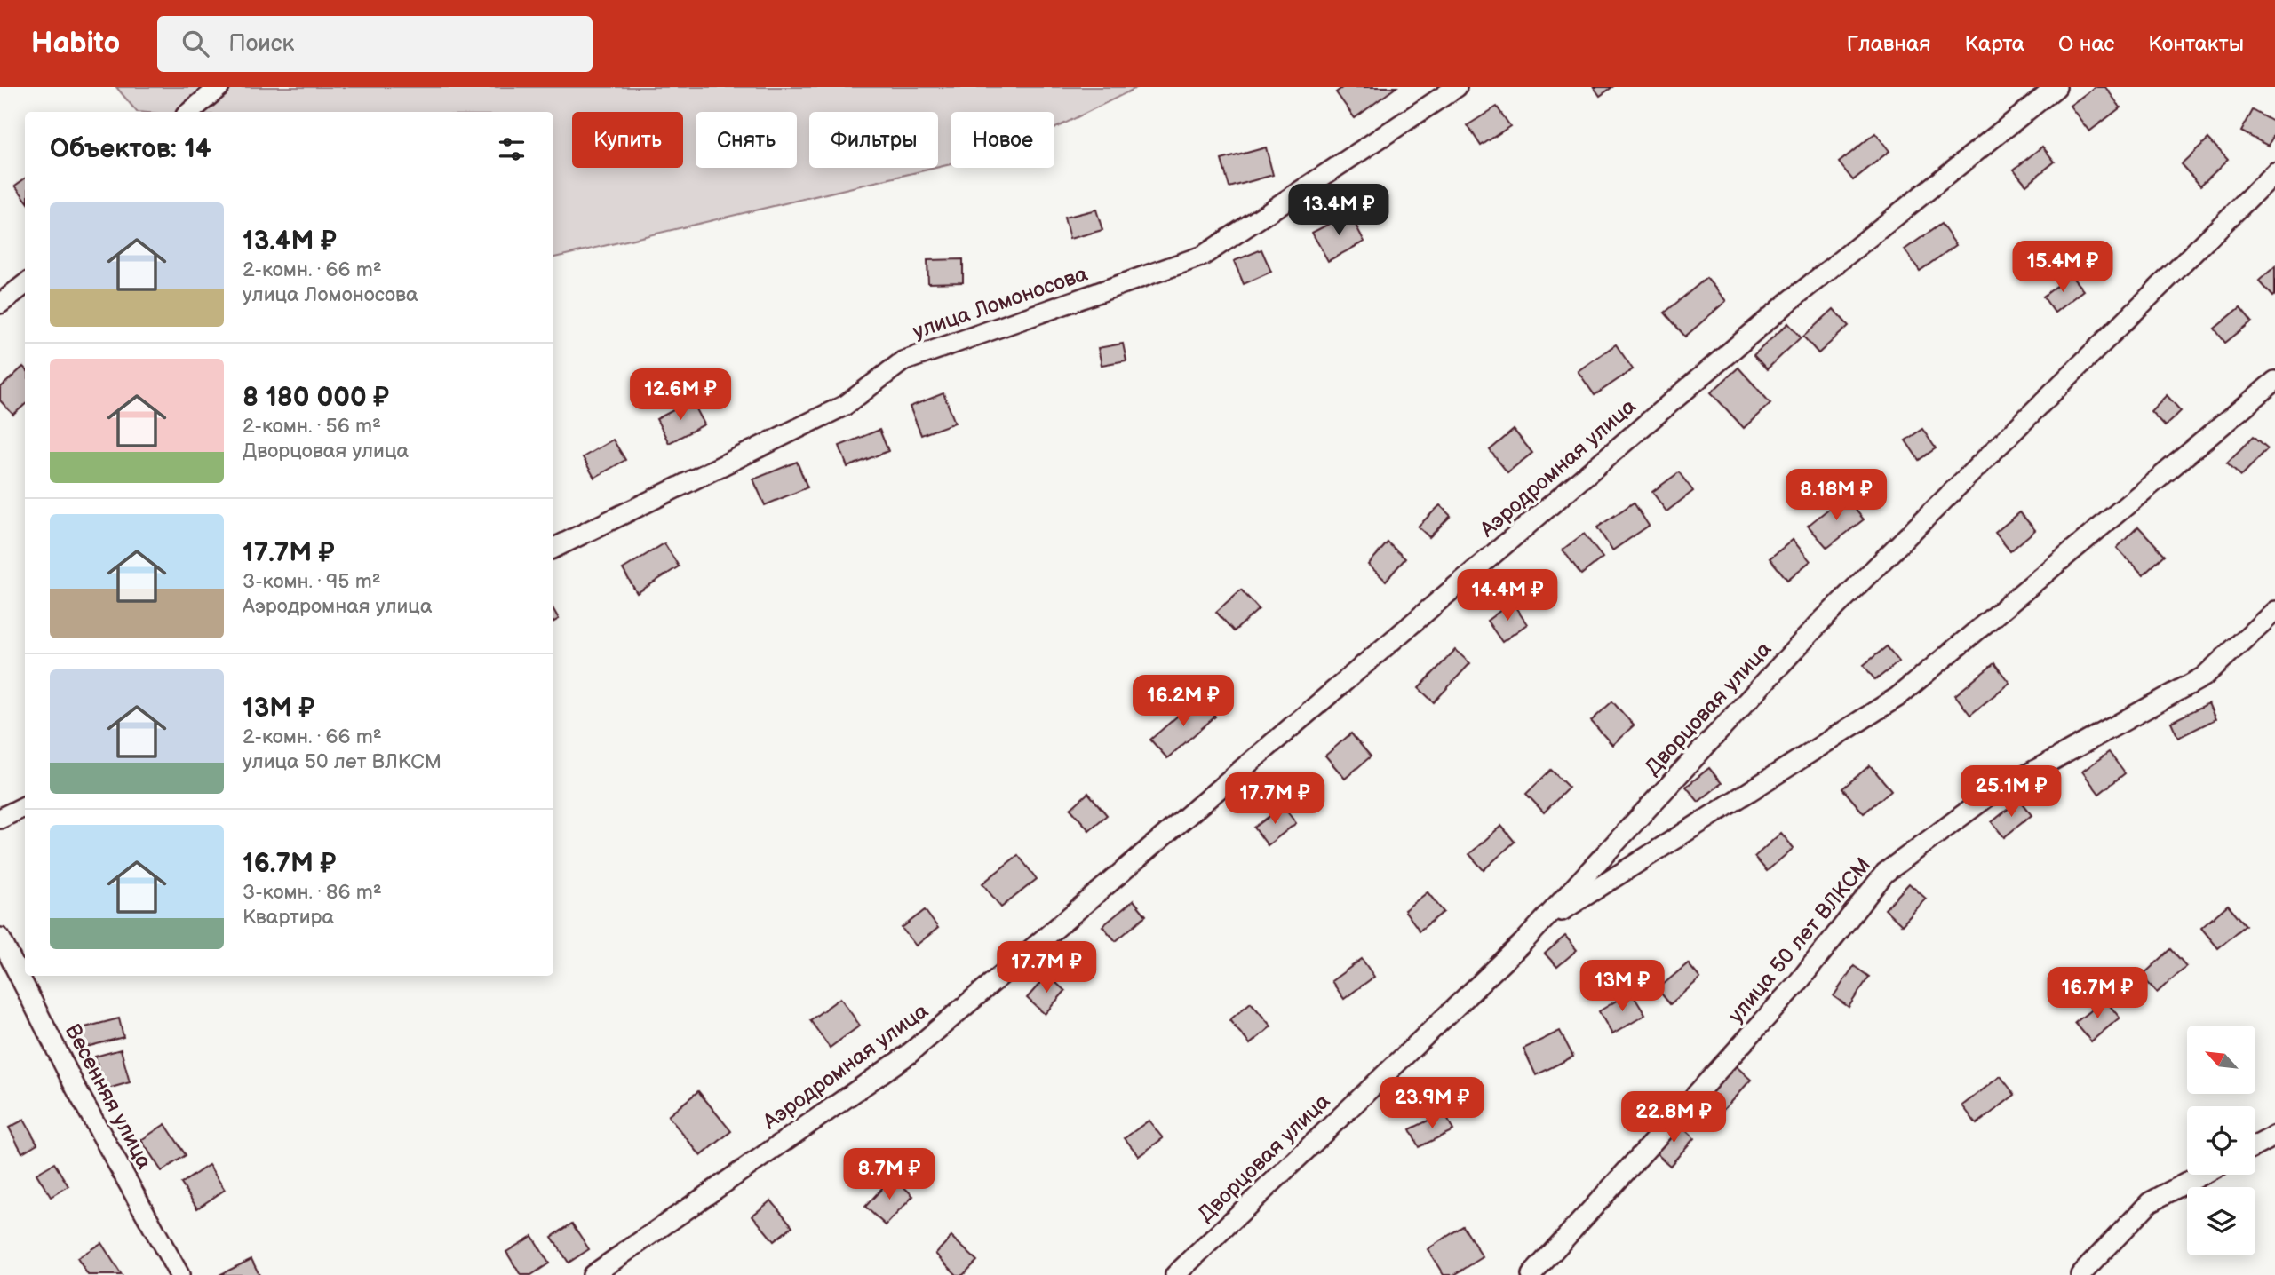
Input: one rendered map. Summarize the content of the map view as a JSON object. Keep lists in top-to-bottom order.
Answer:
{
  "streets": {
    "street": [
      "улица Ломоносова",
      "Аэродромная улица",
      "Дворцовая улица",
      "улица 50 лет ВЛКСМ",
      "Весенняя улица"
    ]
  },
  "north": "top left",
  "page": {
    "header": "Habito",
    "search": "Поиск",
    "nav": [
      "Главная",
      "Карта",
      "О нас",
      "Контакты"
    ],
    "chip": [
      "Купить",
      "Снять",
      "Фильтры",
      "Новое"
    ],
    "heading": "Объектов: 14",
    "price": [
      "13.4M ₽",
      "15.4M ₽",
      "12.6M ₽",
      "8.18M ₽",
      "14.4M ₽",
      "16.2M ₽",
      "25.1M ₽",
      "17.7M ₽",
      "17.7M ₽",
      "13M ₽",
      "16.7M ₽",
      "23.9M ₽",
      "22.8M ₽",
      "8.7M ₽"
    ],
    "list": [
      {
        "name": "13.4M ₽",
        "note": "2-комн. · 66 m² · улица Ломоносова"
      },
      {
        "name": "8 180 000 ₽",
        "note": "2-комн. · 56 m² · Дворцовая улица"
      },
      {
        "name": "17.7M ₽",
        "note": "3-комн. · 95 m² · Аэродромная улица"
      },
      {
        "name": "13M ₽",
        "note": "2-комн. · 66 m² · улица 50 лет ВЛКСМ"
      },
      {
        "name": "16.7M ₽",
        "note": "3-комн. · 86 m² · Квартира"
      }
    ]
  }
}
